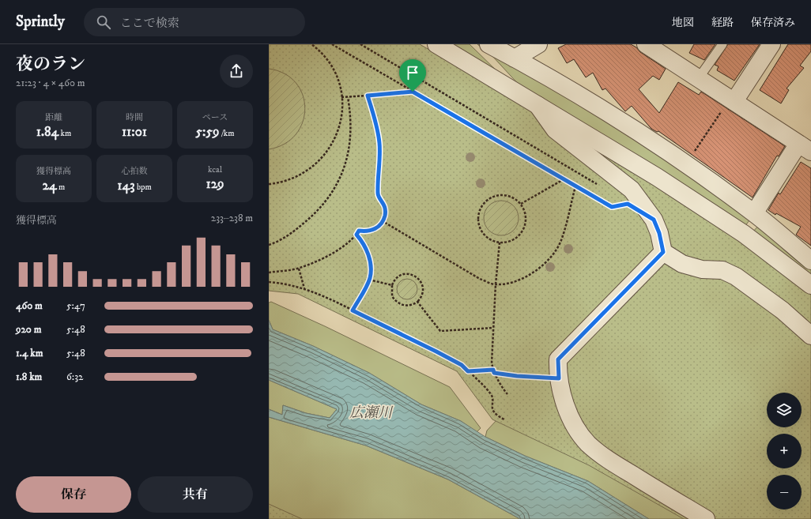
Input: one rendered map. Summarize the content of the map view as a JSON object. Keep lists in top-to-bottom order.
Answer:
{
  "water": ["広瀬川"],
  "page": {
    "header": "Sprintly",
    "search": "ここで検索",
    "nav": ["地図", "経路", "保存済み"],
    "heading": ["夜のラン", "21:23 · 4 × 460 m"],
    "stats": [
      ["距離", "1.84 km"],
      ["時間", "11:01"],
      ["ペース", "5:59 /km"],
      ["獲得標高", "24 m"],
      ["心拍数", "143 bpm"],
      ["kcal", "129"]
    ],
    "chart": ["獲得標高", "233–238 m"],
    "list": [
      {
        "name": "460 m",
        "note": "5:47"
      },
      {
        "name": "920 m",
        "note": "5:48"
      },
      {
        "name": "1.4 km",
        "note": "5:48"
      },
      {
        "name": "1.8 km",
        "note": "6:32"
      }
    ],
    "map_buttons": ["+", "−"],
    "buttons": ["保存", "共有"]
  }
}
